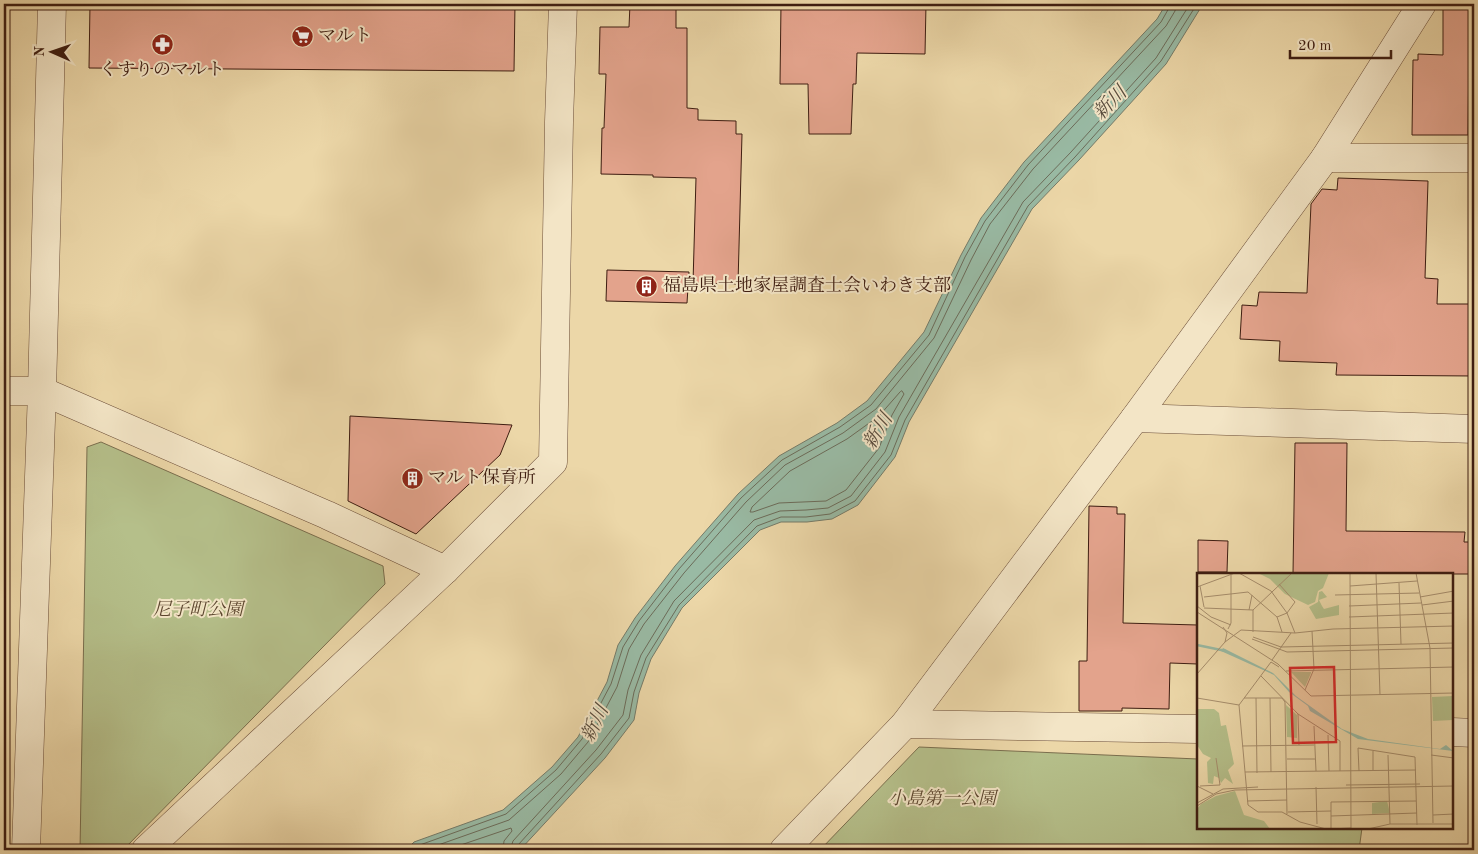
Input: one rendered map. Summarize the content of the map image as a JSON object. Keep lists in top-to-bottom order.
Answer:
{
  "water": ["新川"],
  "parks": ["尼子町公園", "小島第一公園"],
  "places": {
    "supermarket": ["マルト"],
    "pharmacy": ["くすりのマルト"],
    "building": ["福島県土地家屋調査士会いわき支部", "マルト保育所"]
  },
  "scale_bar": "20 m",
  "north": "left"
}
